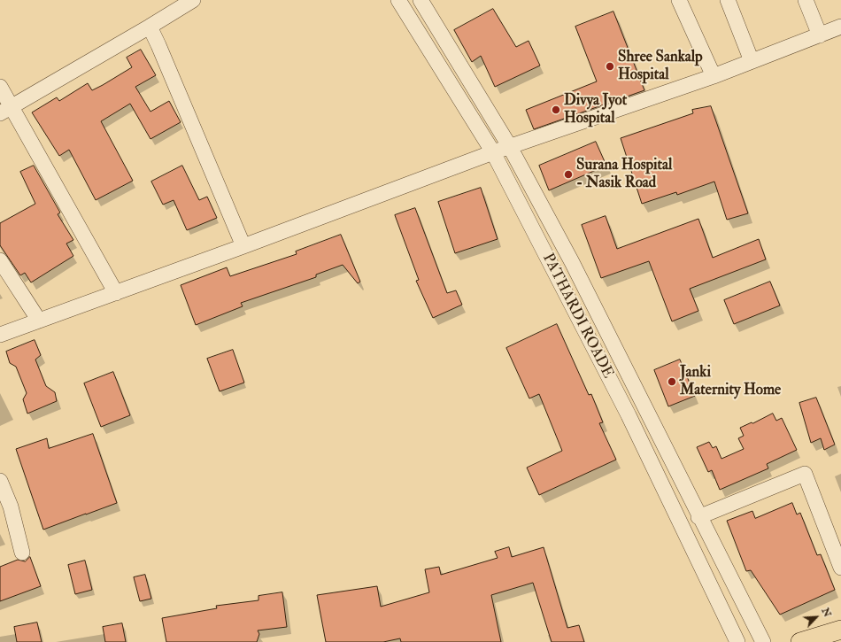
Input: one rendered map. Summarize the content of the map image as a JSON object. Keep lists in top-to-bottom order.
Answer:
{
  "streets": {
    "street": ["PATHARDI ROADE"]
  },
  "places": [
    "Shree Sankalp Hospital",
    "Divya Jyot Hospital",
    "Surana Hospital - Nasik Road",
    "Janki Maternity Home"
  ],
  "north": "top right"
}
